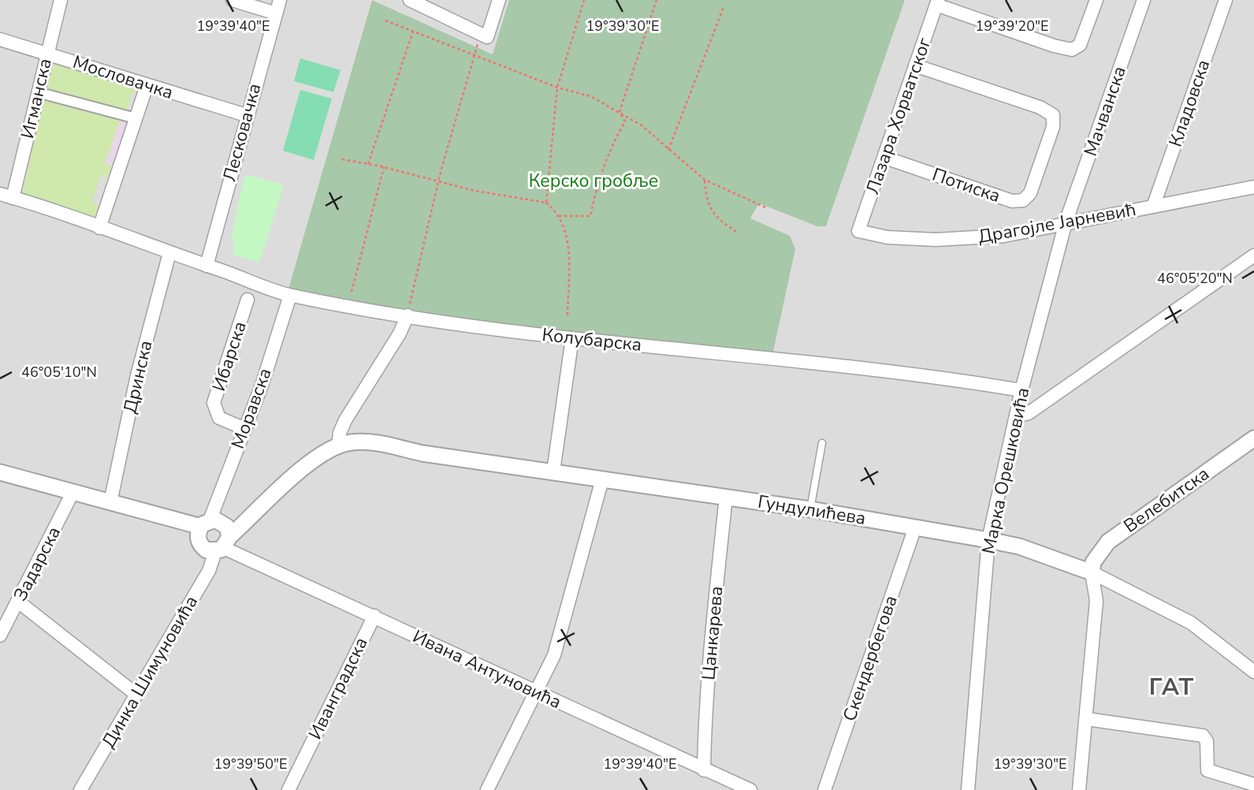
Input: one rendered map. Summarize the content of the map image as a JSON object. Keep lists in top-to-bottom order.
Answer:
{
  "streets": {
    "street": [
      "Мословачка",
      "Игманска",
      "Кладовска",
      "Мачванска",
      "Лазара Хорватског",
      "Лесковачка",
      "Потиска",
      "Драгојле Јарневић",
      "Колубарска",
      "Ибарска",
      "Дринска",
      "Моравска",
      "Марка Орешковића",
      "Велебитска",
      "Гундулићева",
      "Задарска",
      "Цанкарева",
      "Скендербегова",
      "Ивана Антуновића",
      "Динка Шимуновића",
      "Иванградска"
    ]
  },
  "crossings": [
    ["Мословачка", "Игманска"],
    ["Мословачка", "Лесковачка"],
    ["Игманска", "Колубарска"],
    ["Кладовска", "Драгојле Јарневић"],
    ["Мачванска", "Драгојле Јарневић"],
    ["Мачванска", "Марка Орешковића"],
    ["Лазара Хорватског", "Потиска"],
    ["Лазара Хорватског", "Драгојле Јарневић"],
    ["Лесковачка", "Колубарска"],
    ["Драгојле Јарневић", "Марка Орешковића"],
    ["Колубарска", "Дринска"],
    ["Колубарска", "Моравска"],
    ["Колубарска", "Марка Орешковића"],
    ["Ибарска", "Моравска"],
    ["Марка Орешковића", "Гундулићева"],
    ["Велебитска", "Гундулићева"],
    ["Гундулићева", "Цанкарева"],
    ["Гундулићева", "Скендербегова"],
    ["Цанкарева", "Ивана Антуновића"],
    ["Ивана Антуновића", "Динка Шимуновића"],
    ["Ивана Антуновића", "Иванградска"]
  ],
  "districts": ["ГАТ"],
  "parks": ["Керско гробље"],
  "coordinates": [
    "19°39'40\"E",
    "19°39'20\"E",
    "19°39'30\"E",
    "46°05'20\"N",
    "46°05'10\"N",
    "19°39'50\"E"
  ]
}
